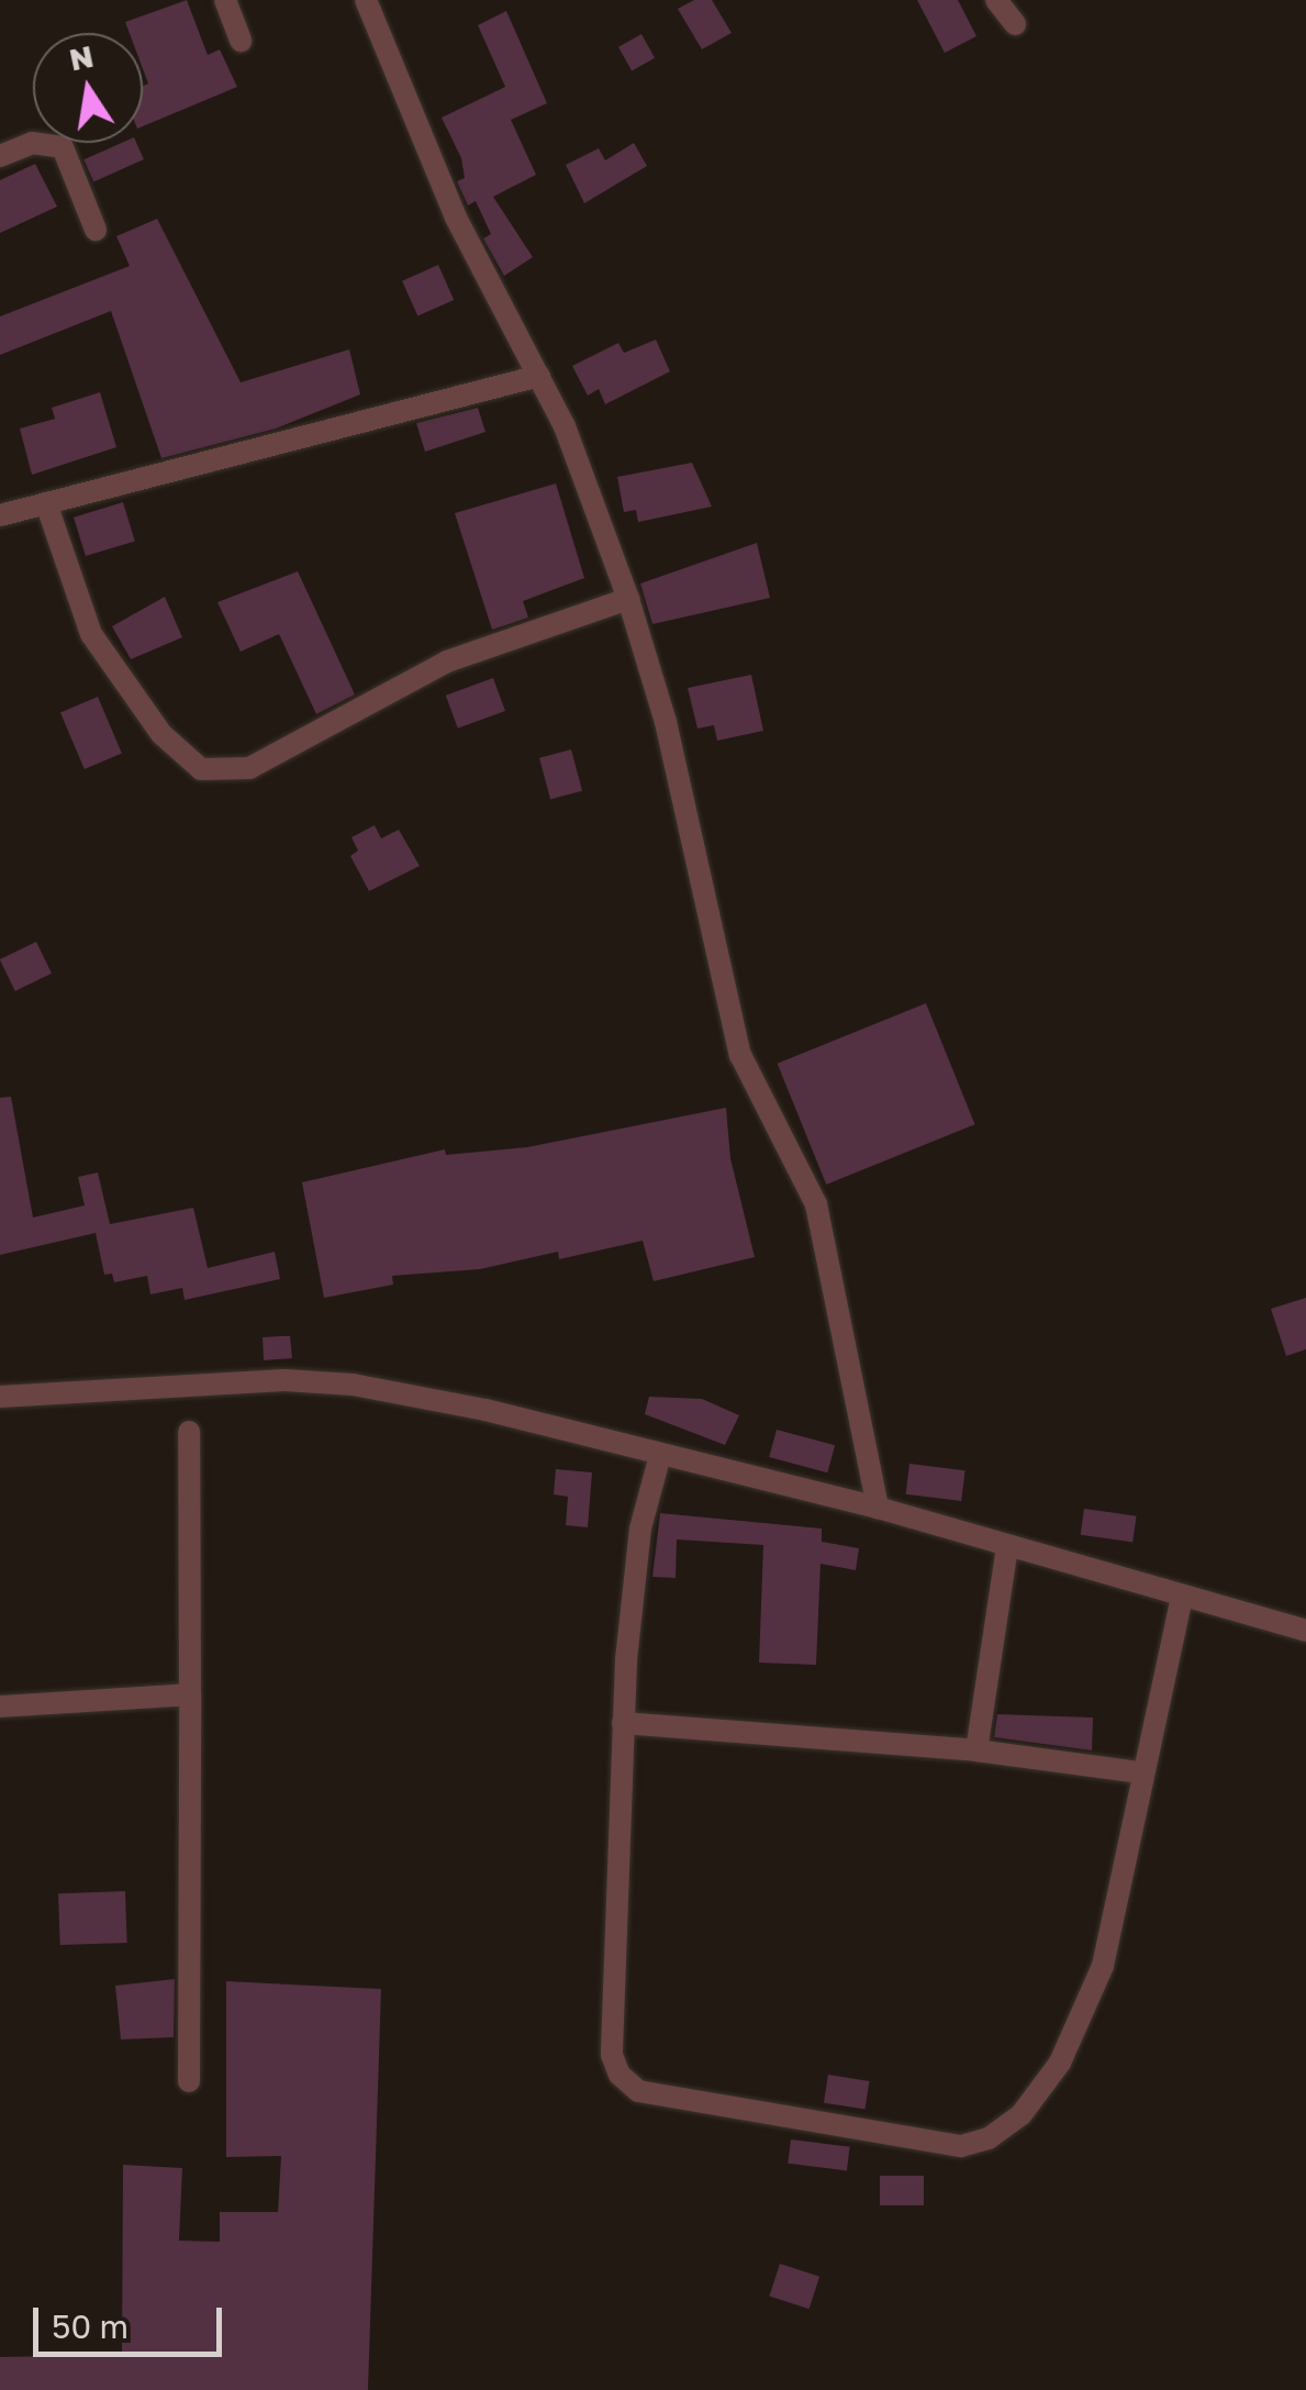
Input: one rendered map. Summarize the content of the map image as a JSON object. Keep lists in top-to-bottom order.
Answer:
{
  "scale_bar": "50 m",
  "north": "top"
}
